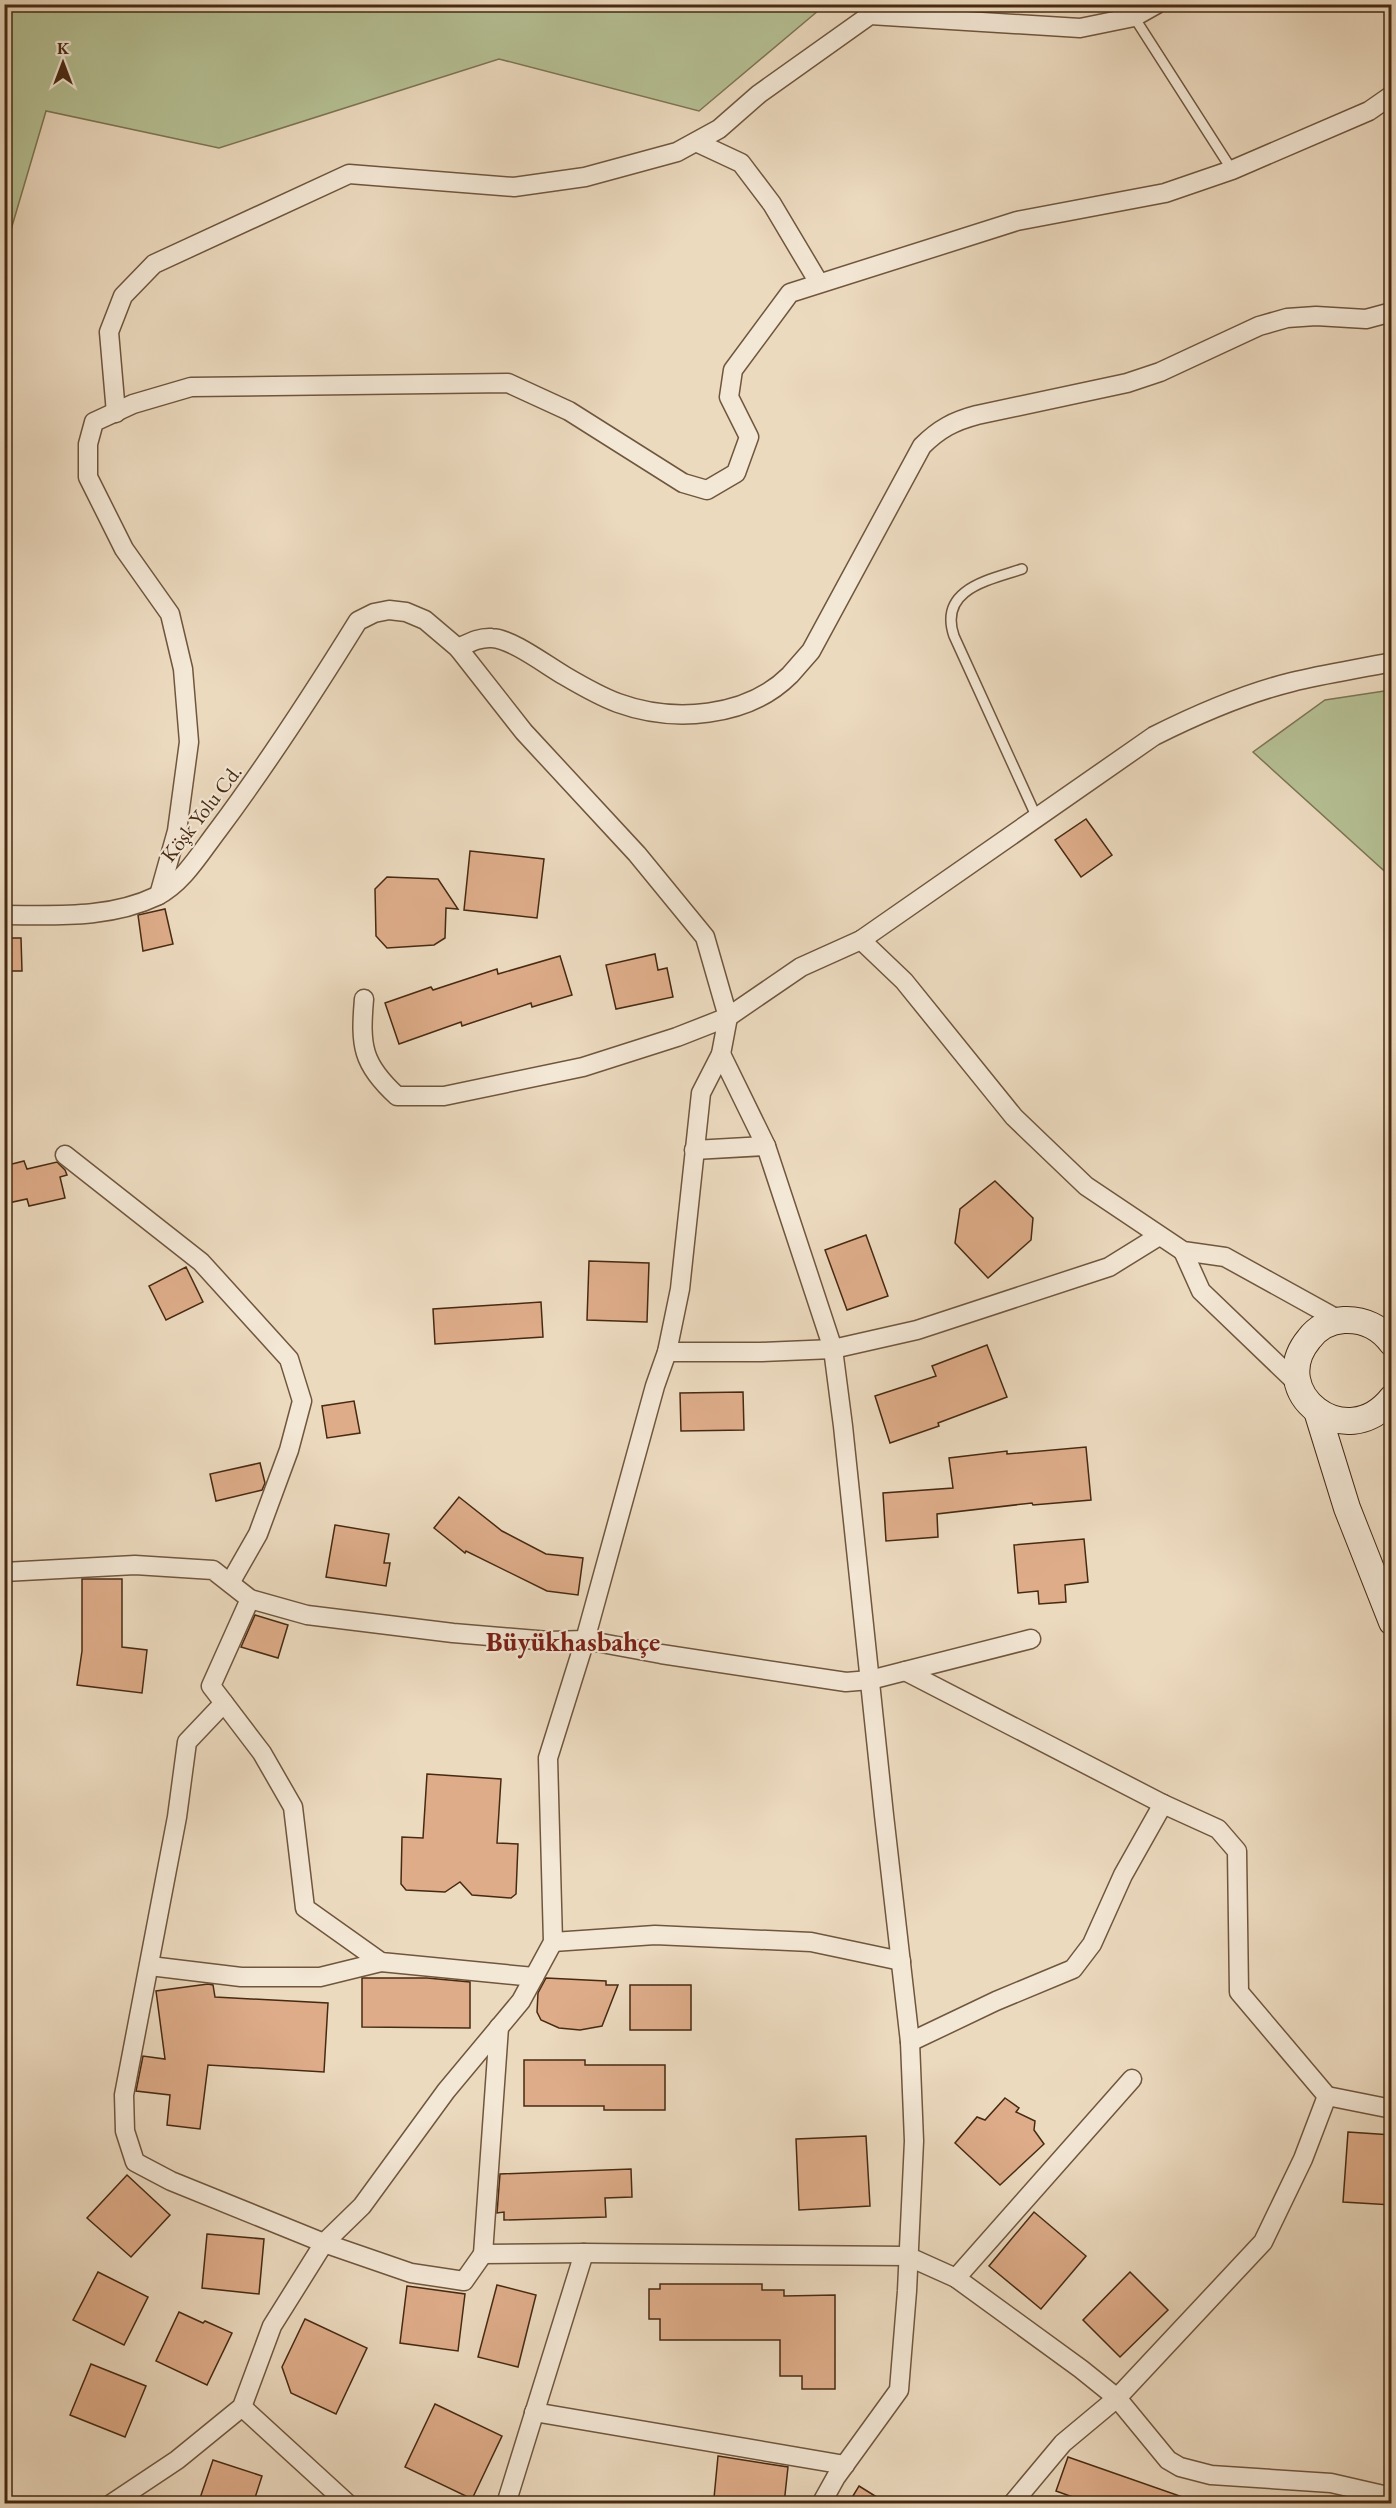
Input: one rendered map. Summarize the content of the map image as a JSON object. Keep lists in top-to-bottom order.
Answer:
{
  "streets": {
    "street": ["Köşk Yolu Cd."]
  },
  "districts": ["Büyükhasbahçe"],
  "north": "top"
}
